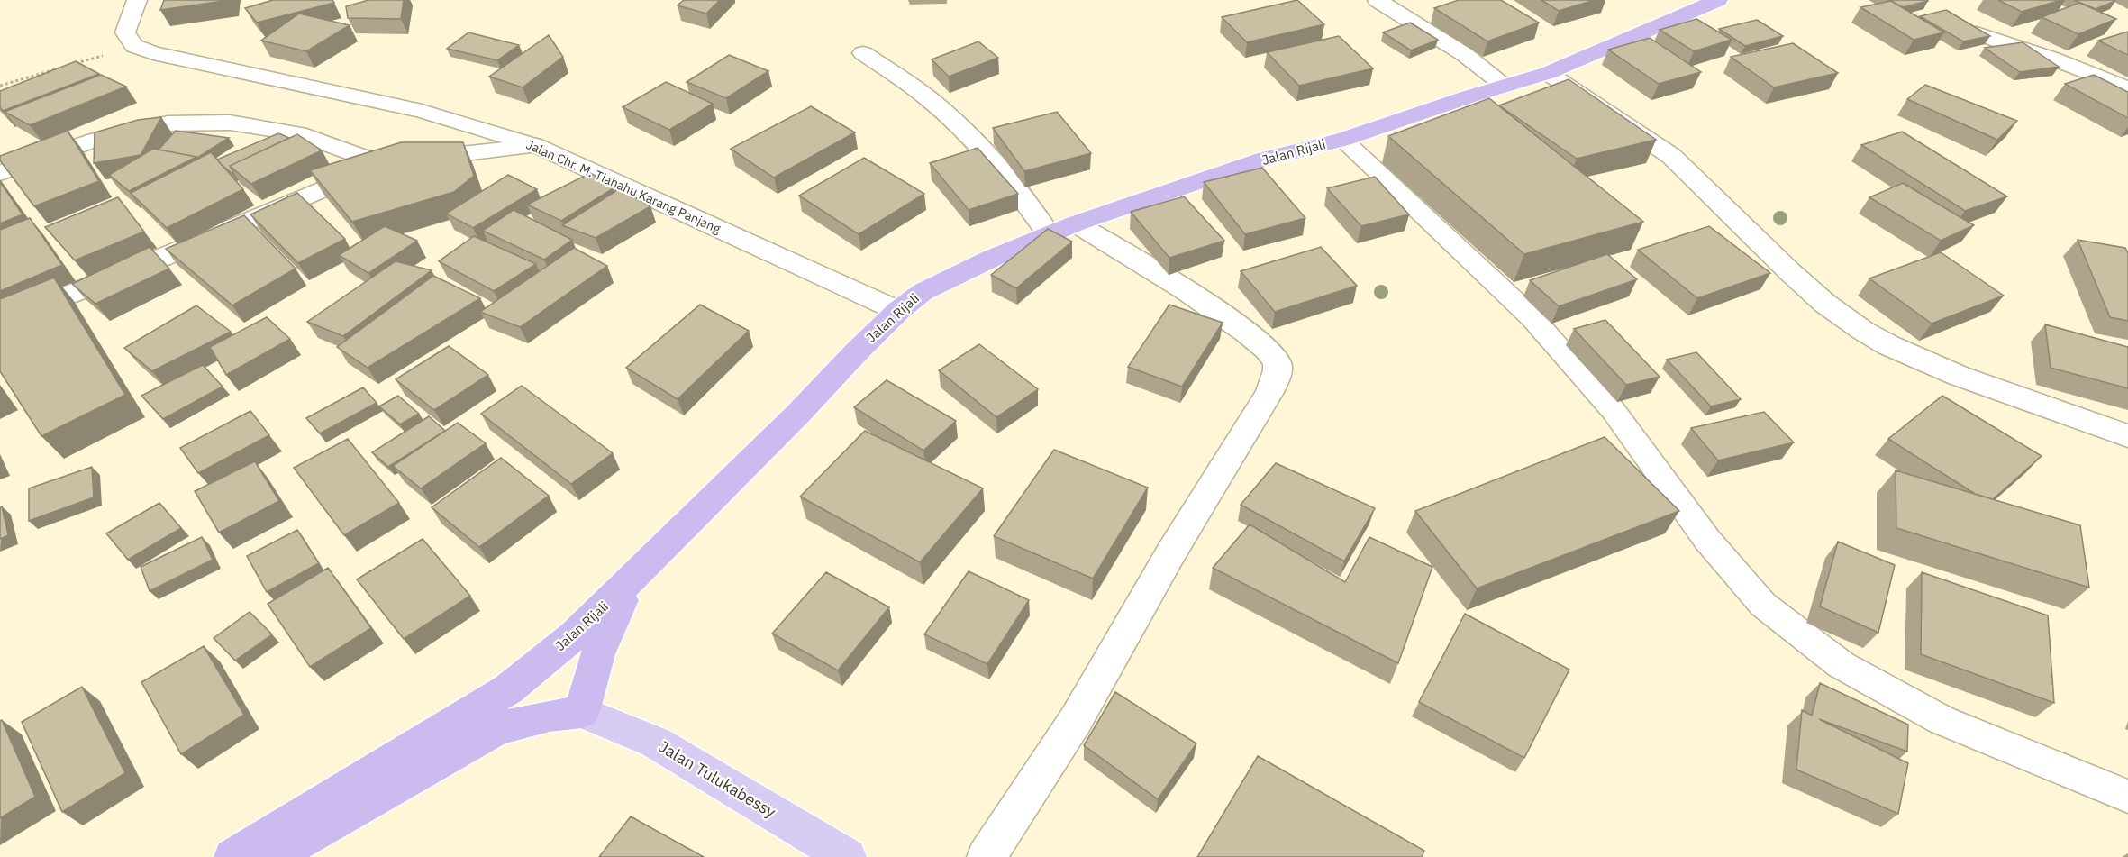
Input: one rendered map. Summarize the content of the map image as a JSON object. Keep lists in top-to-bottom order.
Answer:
{
  "streets": {
    "highway": ["Jalan Rijali"],
    "main road": ["Jalan Tulukabessy"],
    "street": ["Jalan Chr. M. Tiahahu Karang Panjang"]
  },
  "crossings": [
    ["Jalan Rijali", "Jalan Chr. M. Tiahahu Karang Panjang"]
  ]
}
